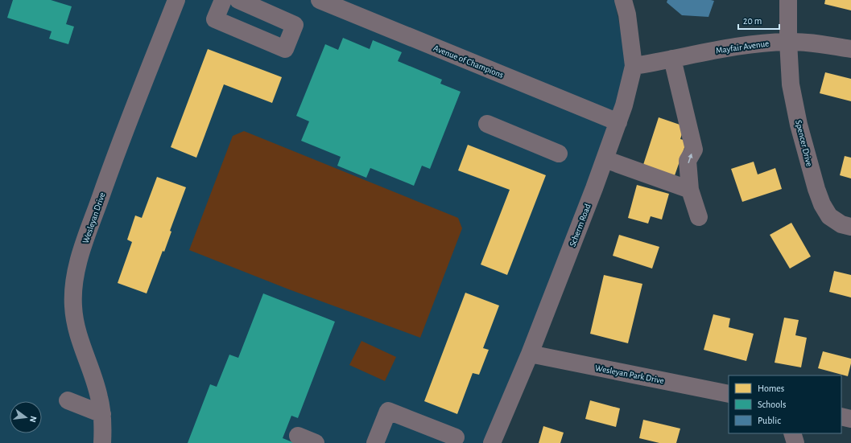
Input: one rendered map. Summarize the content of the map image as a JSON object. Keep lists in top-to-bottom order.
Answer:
{
  "streets": {
    "street": [
      "Mayfair Avenue",
      "Avenue of Champions",
      "Spencer Drive",
      "Wesleyan Drive",
      "Scherm Road",
      "Wesleyan Park Drive"
    ]
  },
  "crossings": [
    ["Mayfair Avenue", "Spencer Drive"],
    ["Mayfair Avenue", "Scherm Road"],
    ["Avenue of Champions", "Scherm Road"],
    ["Scherm Road", "Wesleyan Park Drive"]
  ],
  "legend": ["Homes", "Schools", "Public"],
  "scale_bar": "20 m",
  "north": "right"
}
